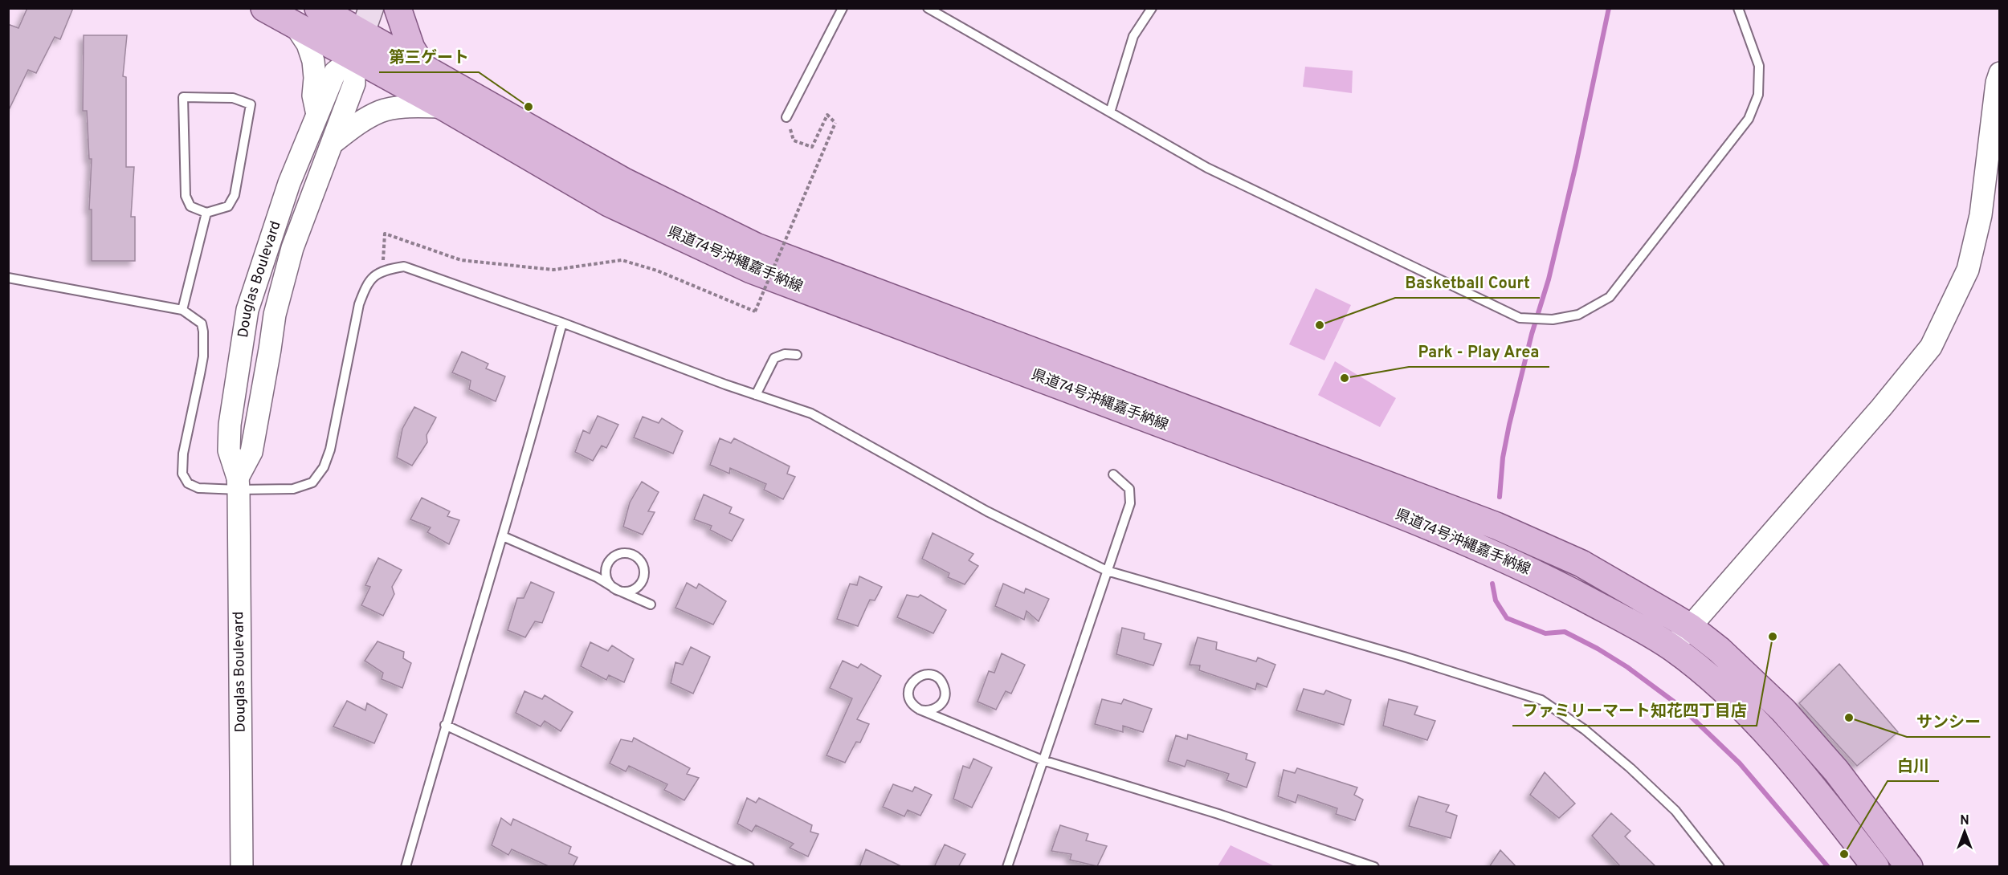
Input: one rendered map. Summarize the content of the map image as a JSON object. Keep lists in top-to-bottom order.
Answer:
{
  "streets": {
    "main road": ["県道74号沖縄嘉手納線"],
    "street": ["Douglas Boulevard"]
  },
  "crossings": [
    ["県道74号沖縄嘉手納線", "Douglas Boulevard"]
  ],
  "places": [
    "第三ゲート",
    "Basketball Court",
    "Park - Play Area",
    "ファミリーマート知花四丁目店",
    "サンシー",
    "白川"
  ],
  "north": "top"
}
